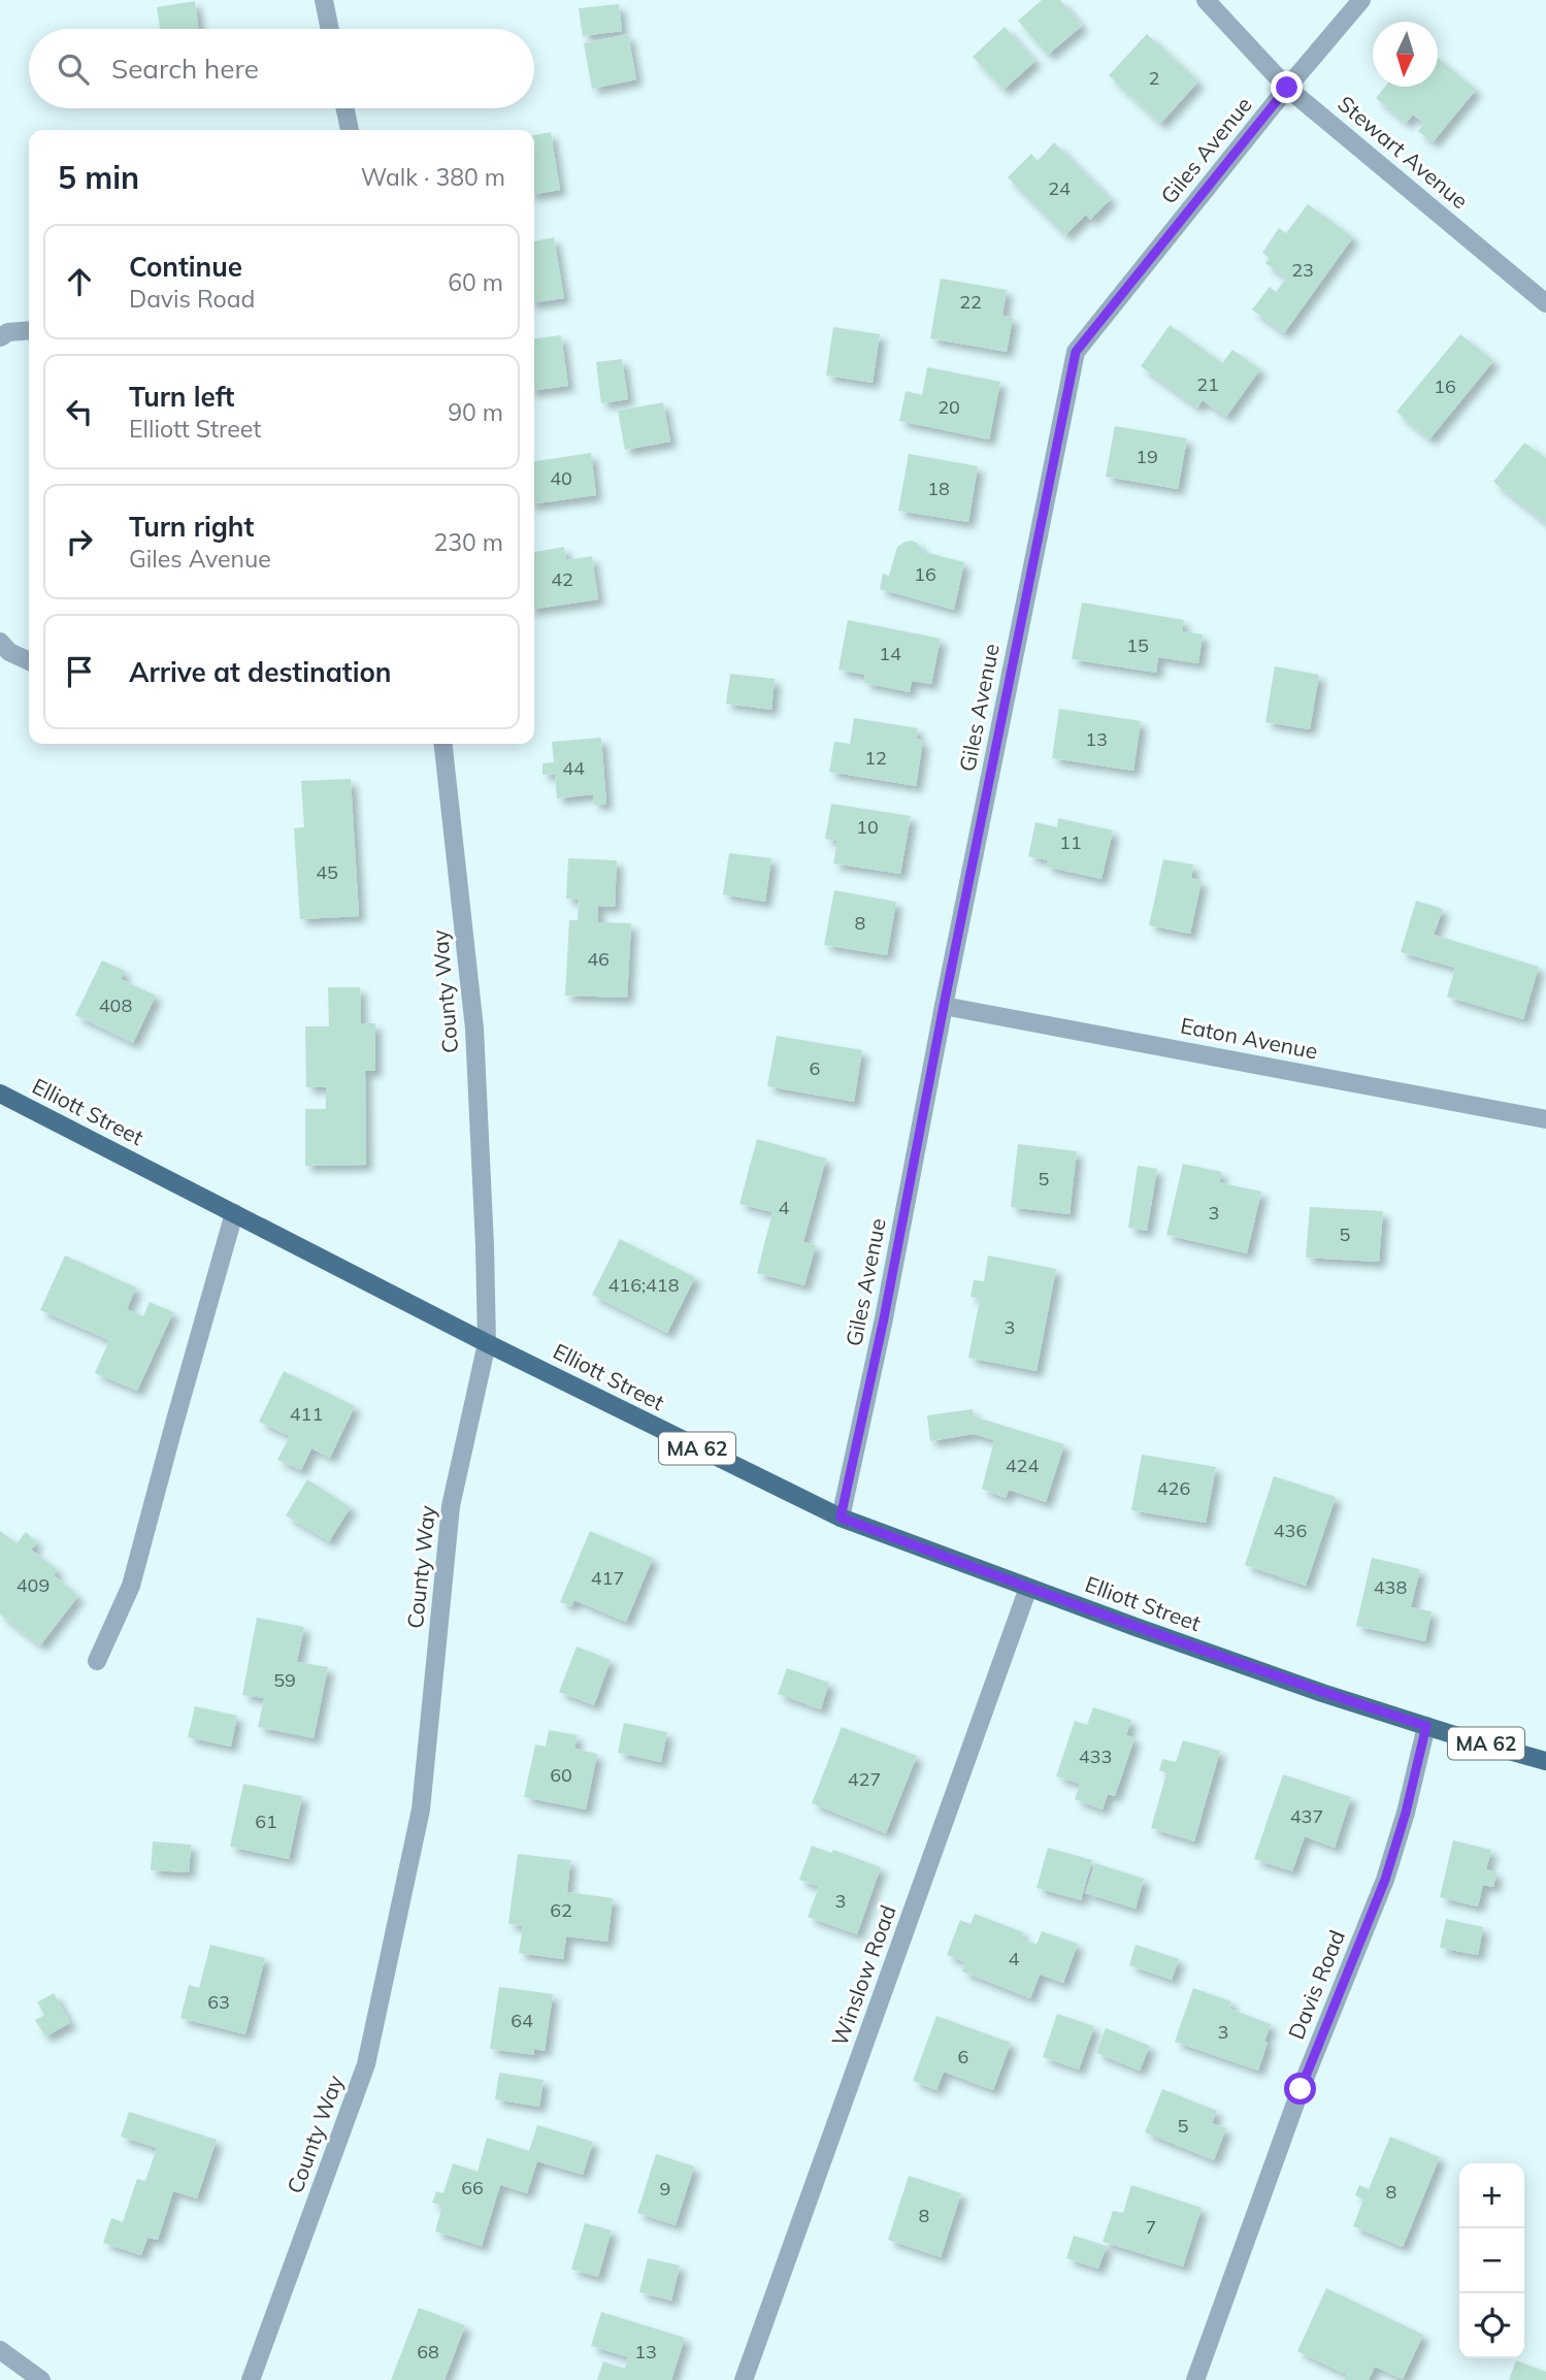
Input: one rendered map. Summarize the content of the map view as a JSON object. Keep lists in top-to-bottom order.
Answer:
{
  "streets": {
    "main road": ["Elliott Street", "MA 62"],
    "street": [
      "Giles Avenue",
      "Stewart Avenue",
      "County Way",
      "Eaton Avenue",
      "Winslow Road",
      "Davis Road"
    ]
  },
  "crossings": [
    ["Giles Avenue", "Stewart Avenue"],
    ["Giles Avenue", "Eaton Avenue"],
    ["Giles Avenue", "Elliott Street"],
    ["County Way", "Elliott Street"],
    ["Elliott Street", "Winslow Road"],
    ["Elliott Street", "Davis Road"]
  ],
  "house_numbers": [
    "2",
    "24",
    "23",
    "22",
    "21",
    "16",
    "20",
    "19",
    "40",
    "18",
    "16",
    "42",
    "15",
    "14",
    "13",
    "12",
    "44",
    "10",
    "11",
    "45",
    "8",
    "46",
    "408",
    "6",
    "5",
    "4",
    "3",
    "5",
    "416;418",
    "3",
    "411",
    "424",
    "426",
    "436",
    "417",
    "409",
    "438",
    "59",
    "433",
    "60",
    "427",
    "437",
    "61",
    "3",
    "62",
    "4",
    "63",
    "64",
    "3",
    "6",
    "5",
    "66",
    "9",
    "8",
    "8",
    "7",
    "68",
    "13"
  ],
  "north": "bottom",
  "page": {
    "search": "Search here",
    "heading": ["5 min", "Walk · 380 m"],
    "list": [
      ["Continue", "Davis Road", "60 m"],
      ["Turn left", "Elliott Street", "90 m"],
      ["Turn right", "Giles Avenue", "230 m"],
      "Arrive at destination"
    ],
    "map_buttons": ["+", "−"]
  }
}
